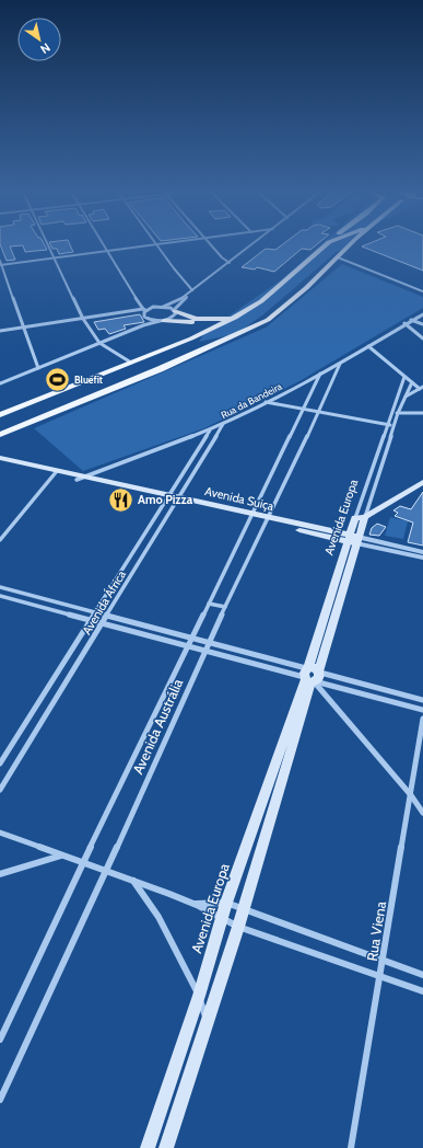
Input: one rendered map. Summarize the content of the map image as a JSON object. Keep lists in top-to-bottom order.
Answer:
{
  "streets": {
    "main road": ["Avenida Suiça", "Avenida Europa"],
    "street": [
      "Rua da Bandeira",
      "Avenida África",
      "Avenida Austrália",
      "Rua Viena"
    ]
  },
  "crossings": [
    ["Rua da Bandeira", "Avenida Suiça"],
    ["Rua da Bandeira", "Avenida África"],
    ["Rua da Bandeira", "Avenida Austrália"],
    ["Avenida Suiça", "Avenida Europa"],
    ["Avenida Suiça", "Avenida África"],
    ["Avenida Suiça", "Avenida Austrália"]
  ],
  "places": {
    "sports": ["Bluefit"],
    "restaurant": ["Amo Pizza"]
  },
  "north": "bottom right"
}
